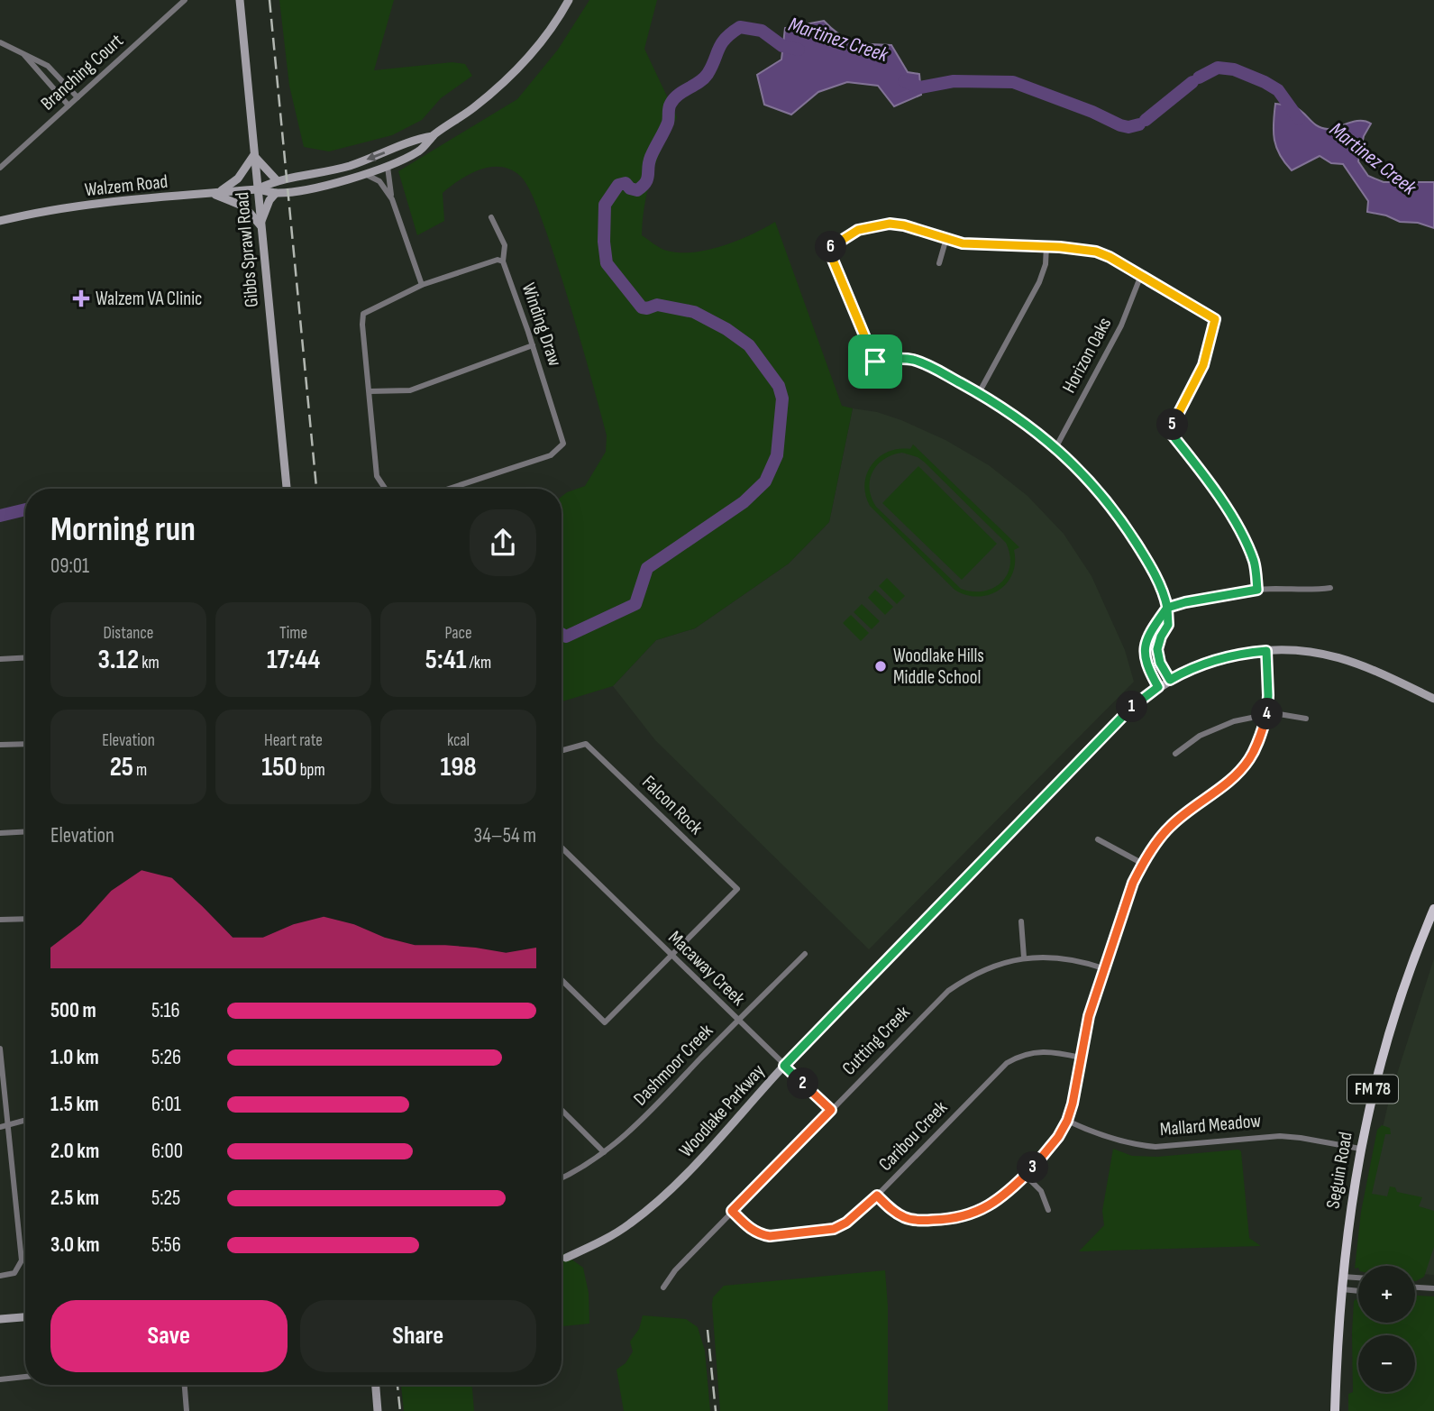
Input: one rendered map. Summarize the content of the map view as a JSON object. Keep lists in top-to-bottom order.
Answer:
{
  "streets": {
    "main road": [
      "Walzem Road",
      "Gibbs Sprawl Road",
      "FM 78",
      "Woodlake Parkway",
      "Seguin Road"
    ],
    "street": [
      "Branching Court",
      "Winding Draw",
      "Horizon Oaks",
      "Falcon Rock",
      "Macaway Creek",
      "Cutting Creek",
      "Dashmoor Creek",
      "Mallard Meadow",
      "Caribou Creek"
    ]
  },
  "crossings": [
    ["Walzem Road", "Gibbs Sprawl Road"],
    ["Falcon Rock", "Macaway Creek"],
    ["Macaway Creek", "Cutting Creek"],
    ["Macaway Creek", "Dashmoor Creek"],
    ["Macaway Creek", "Woodlake Parkway"],
    ["Cutting Creek", "Caribou Creek"],
    ["Mallard Meadow", "Seguin Road"]
  ],
  "water": ["Martinez Creek"],
  "places": {
    "health": ["Walzem VA Clinic"],
    "other": ["Woodlake Hills Middle School"]
  },
  "page": {
    "pins": [
      "6",
      "5",
      "1",
      "4",
      "2",
      "3"
    ],
    "heading": ["Morning run", "09:01"],
    "stats": [
      ["Distance", "3.12 km"],
      ["Time", "17:44"],
      ["Pace", "5:41 /km"],
      ["Elevation", "25 m"],
      ["Heart rate", "150 bpm"],
      ["kcal", "198"]
    ],
    "chart": ["Elevation", "34–54 m"],
    "list": [
      {
        "name": "500 m",
        "note": "5:16"
      },
      {
        "name": "1.0 km",
        "note": "5:26"
      },
      {
        "name": "1.5 km",
        "note": "6:01"
      },
      {
        "name": "2.0 km",
        "note": "6:00"
      },
      {
        "name": "2.5 km",
        "note": "5:25"
      },
      {
        "name": "3.0 km",
        "note": "5:56"
      }
    ],
    "map_buttons": ["+", "−"],
    "buttons": ["Save", "Share"]
  }
}
